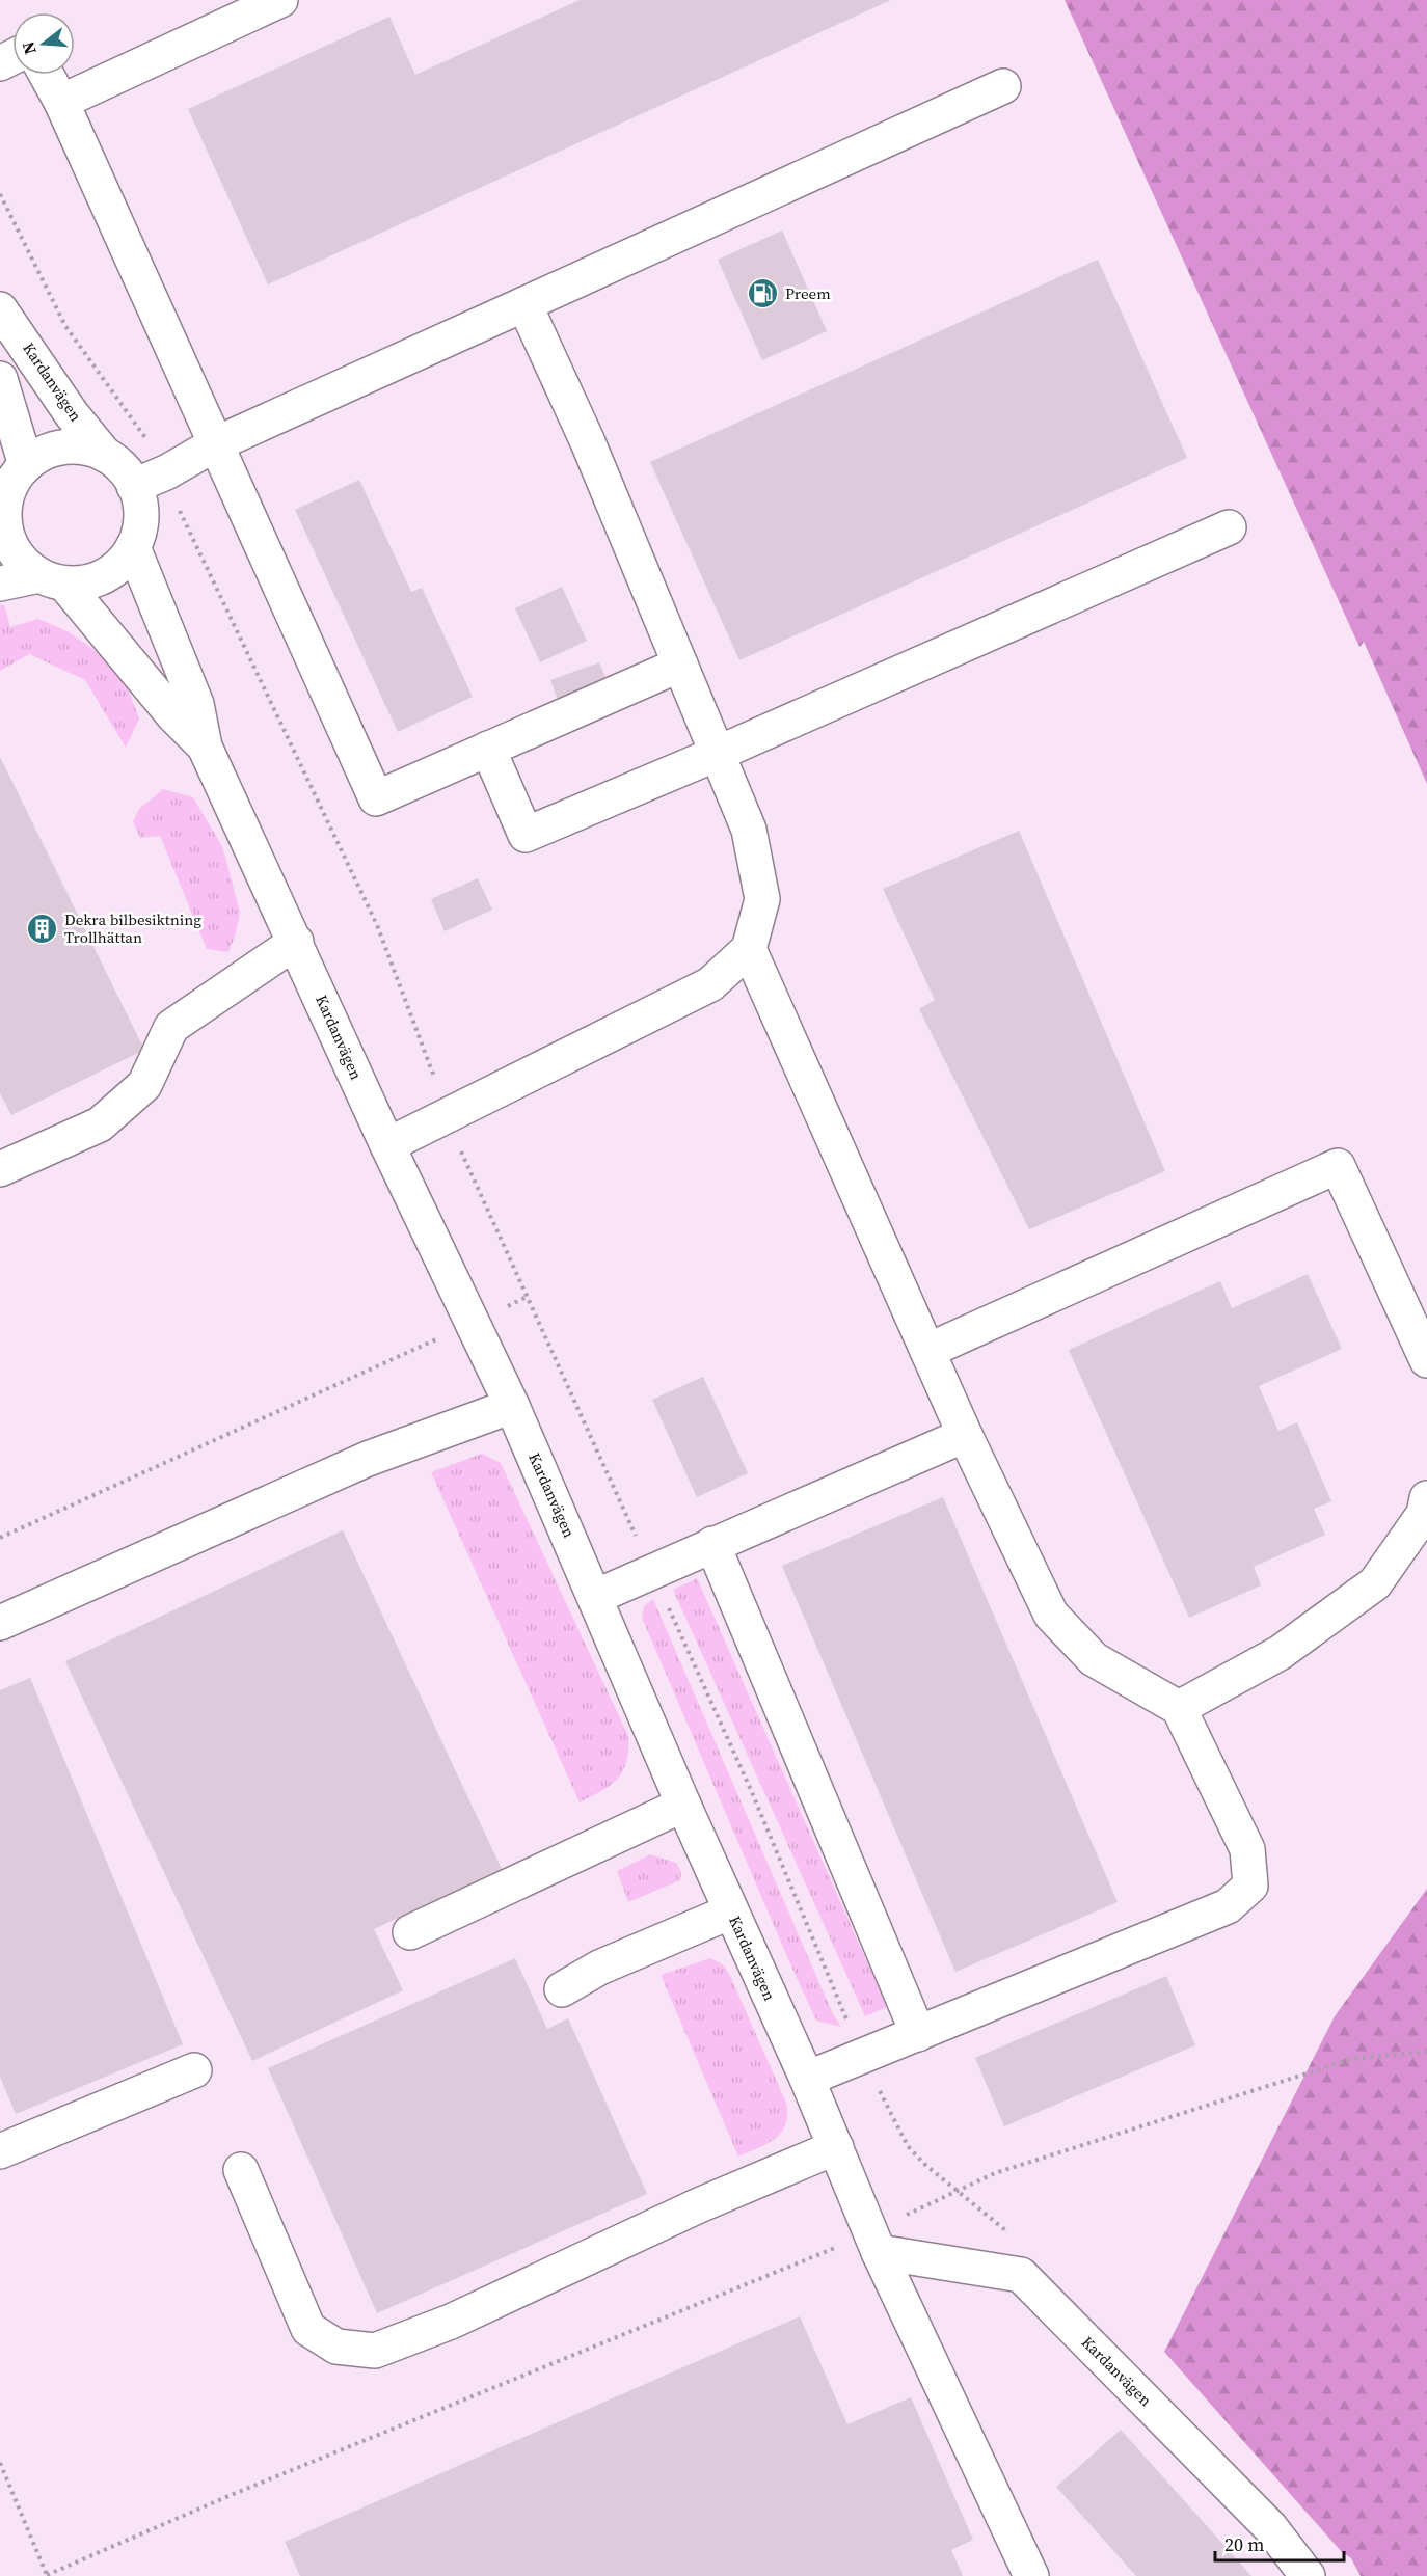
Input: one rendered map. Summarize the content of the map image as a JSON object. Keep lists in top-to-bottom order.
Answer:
{
  "streets": {
    "street": ["Kardanvägen"]
  },
  "places": {
    "fuel station": ["Preem"],
    "building": ["Dekra bilbesiktning Trollhättan"]
  },
  "scale_bar": "20 m",
  "north": "left"
}
